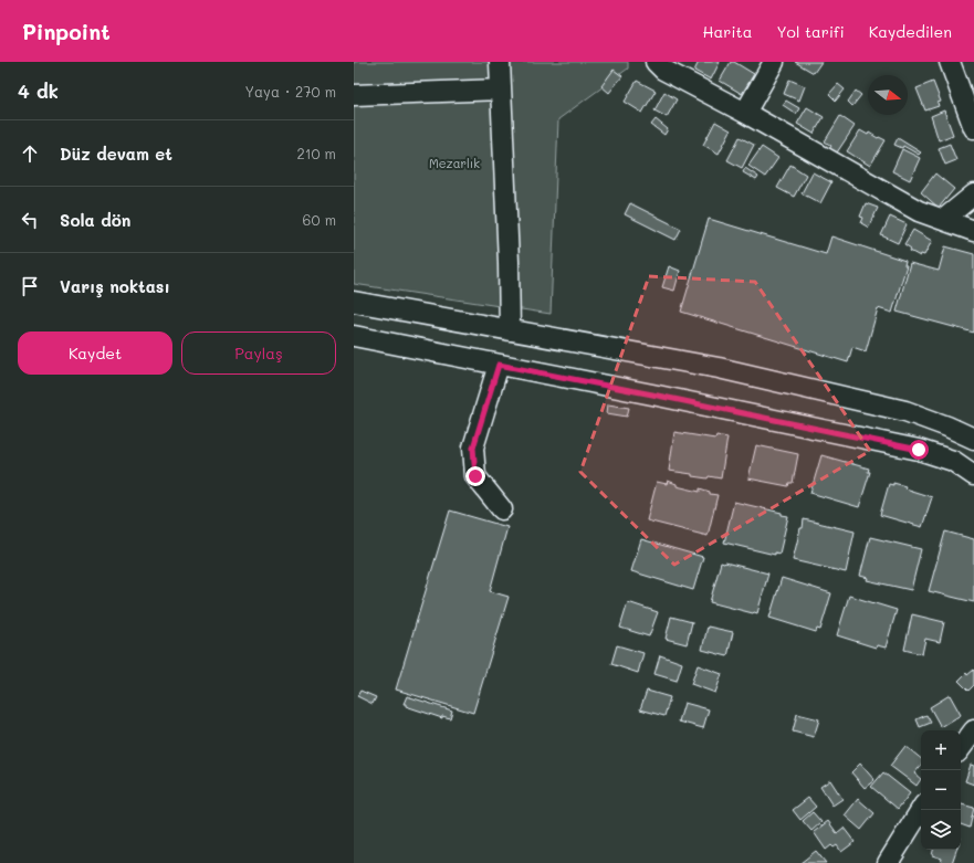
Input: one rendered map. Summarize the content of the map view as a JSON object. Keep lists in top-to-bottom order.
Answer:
{
  "parks": ["Mezarlık"],
  "north": "right",
  "page": {
    "header": "Pinpoint",
    "nav": ["Harita", "Yol tarifi", "Kaydedilen"],
    "heading": ["4 dk", "Yaya · 270 m"],
    "list": [
      ["Düz devam et", "210 m"],
      ["Sola dön", "60 m"],
      "Varış noktası"
    ],
    "buttons": ["Kaydet", "Paylaş"],
    "map_buttons": ["+", "−"]
  }
}
